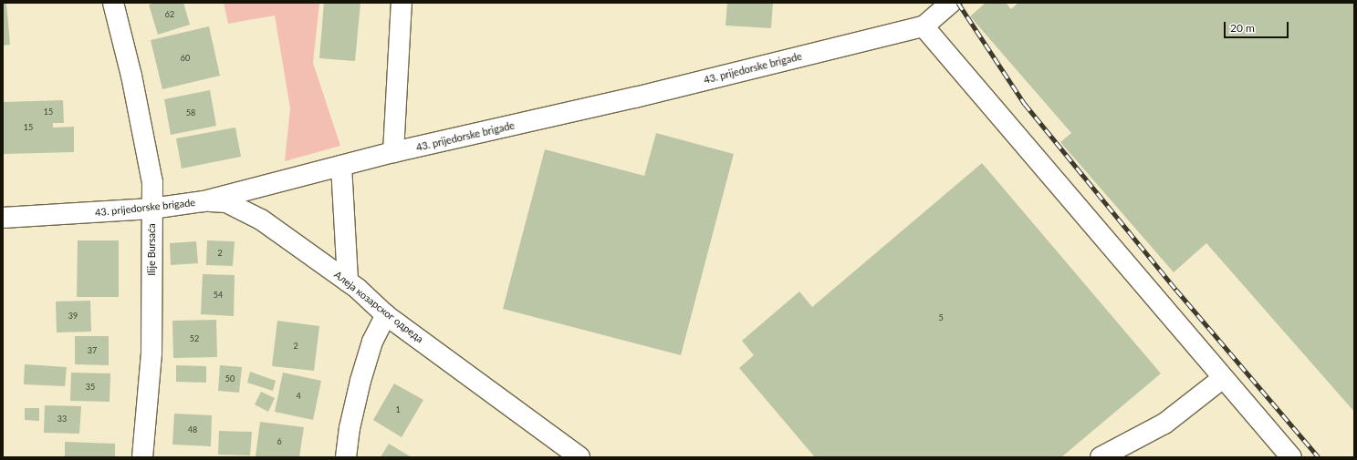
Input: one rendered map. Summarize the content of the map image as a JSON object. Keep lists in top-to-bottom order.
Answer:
{
  "streets": {
    "street": ["43. prijedorske brigade", "Ilije Bursaća", "Алеја козарског одреда"]
  },
  "crossings": [
    ["43. prijedorske brigade", "Ilije Bursaća"],
    ["43. prijedorske brigade", "Алеја козарског одреда"]
  ],
  "house_numbers": [
    "62",
    "60",
    "15",
    "58",
    "15",
    "2",
    "54",
    "39",
    "5",
    "52",
    "2",
    "37",
    "50",
    "35",
    "4",
    "1",
    "33",
    "48",
    "6"
  ],
  "scale_bar": "20 m"
}
